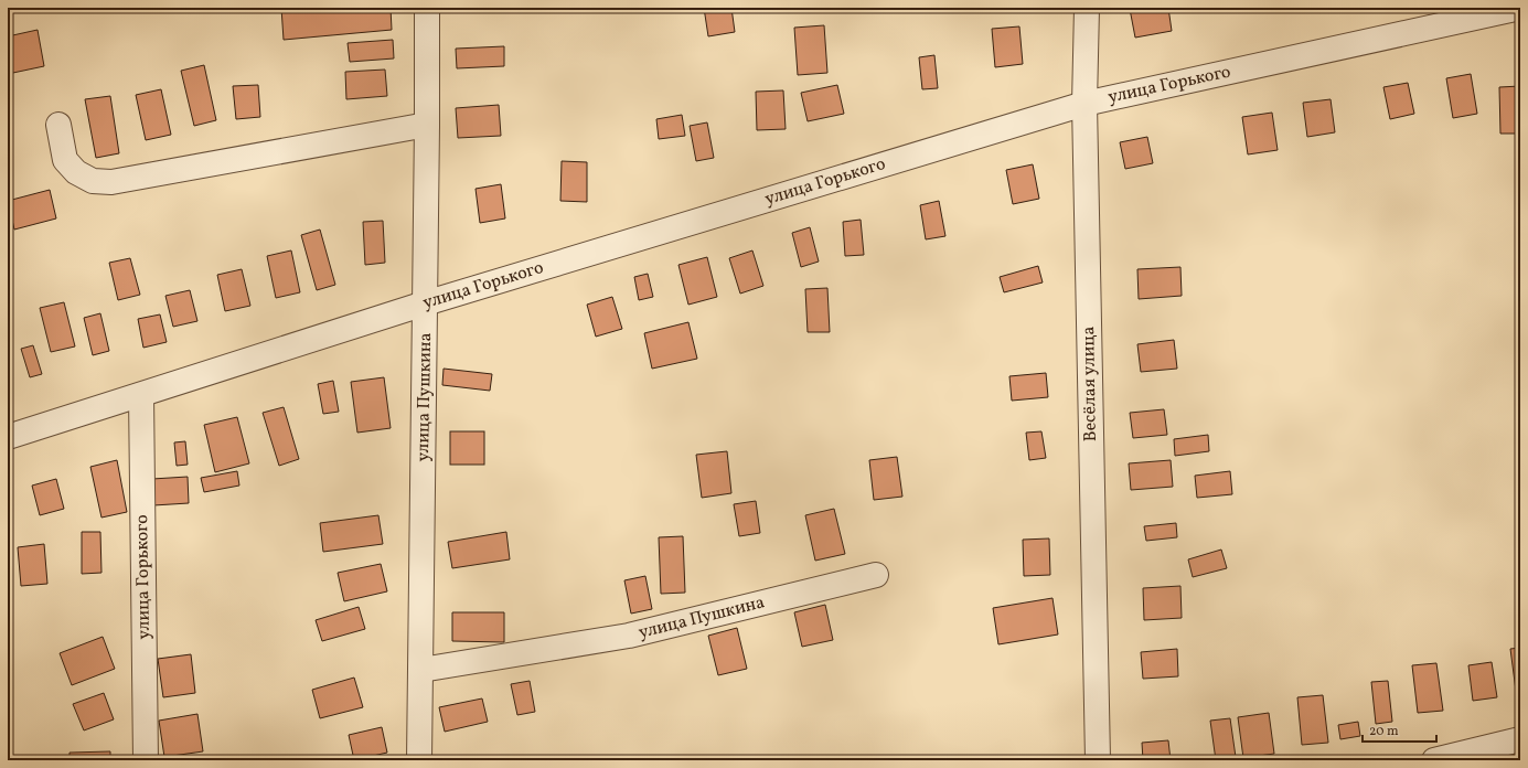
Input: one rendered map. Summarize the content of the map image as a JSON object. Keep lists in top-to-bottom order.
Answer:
{
  "streets": {
    "street": ["улица Горького", "Весёлая улица", "улица Пушкина"]
  },
  "crossings": [
    ["улица Горького", "Весёлая улица"],
    ["улица Горького", "улица Пушкина"]
  ],
  "scale_bar": "20 m"
}
